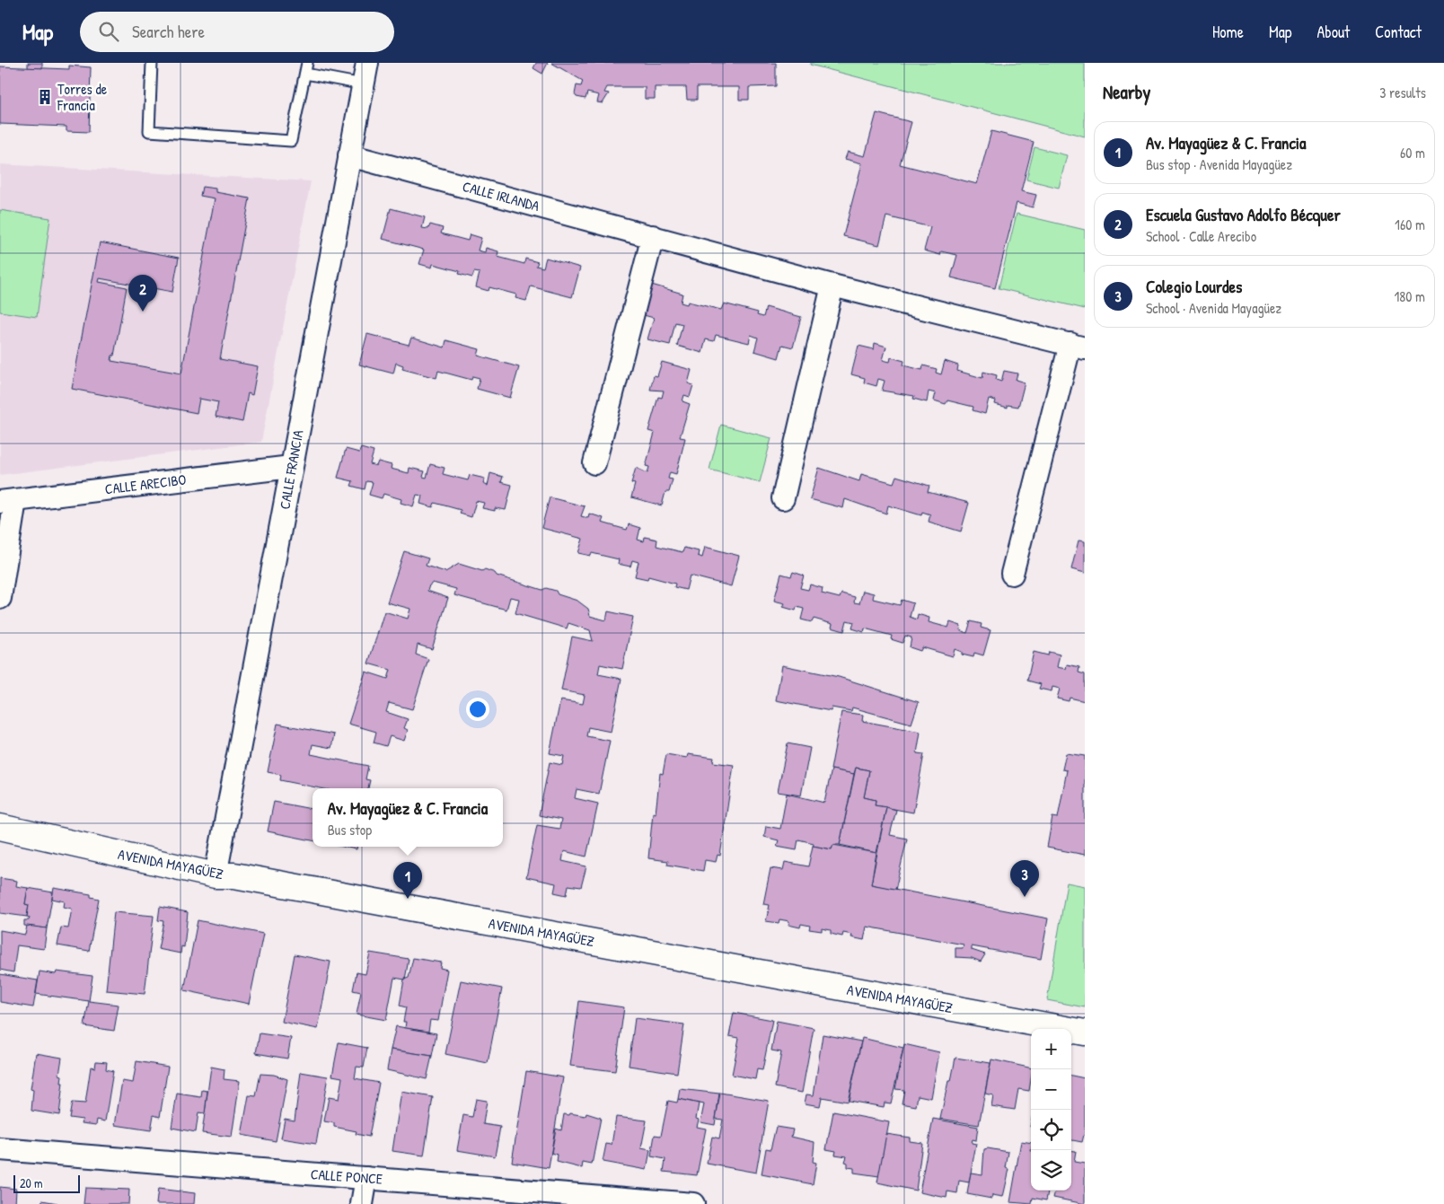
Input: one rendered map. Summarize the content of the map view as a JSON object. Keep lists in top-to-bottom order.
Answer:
{
  "streets": {
    "street": [
      "CALLE IRLANDA",
      "CALLE FRANCIA",
      "CALLE ARECIBO",
      "AVENIDA MAYAGÜEZ",
      "CALLE PONCE"
    ]
  },
  "crossings": [
    ["CALLE IRLANDA", "CALLE FRANCIA"],
    ["CALLE FRANCIA", "CALLE ARECIBO"],
    ["CALLE FRANCIA", "AVENIDA MAYAGÜEZ"]
  ],
  "places": {
    "building": ["Torres de Francia"]
  },
  "scale_bar": "20 m",
  "page": {
    "header": "Map",
    "search": "Search here",
    "nav": [
      "Home",
      "Map",
      "About",
      "Contact"
    ],
    "heading": ["Nearby", "3 results"],
    "list": [
      {
        "mark": "1",
        "name": "Av. Mayagüez & C. Francia",
        "note": "Bus stop · Avenida Mayagüez",
        "value": "60 m"
      },
      {
        "mark": "2",
        "name": "Escuela Gustavo Adolfo Bécquer",
        "note": "School · Calle Arecibo",
        "value": "160 m"
      },
      {
        "mark": "3",
        "name": "Colegio Lourdes",
        "note": "School · Avenida Mayagüez",
        "value": "180 m"
      }
    ],
    "pins": ["2", "3", "1"],
    "popup": ["Av. Mayagüez & C. Francia", "Bus stop"],
    "map_buttons": ["+", "−"],
    "scale": "20 m"
  }
}
